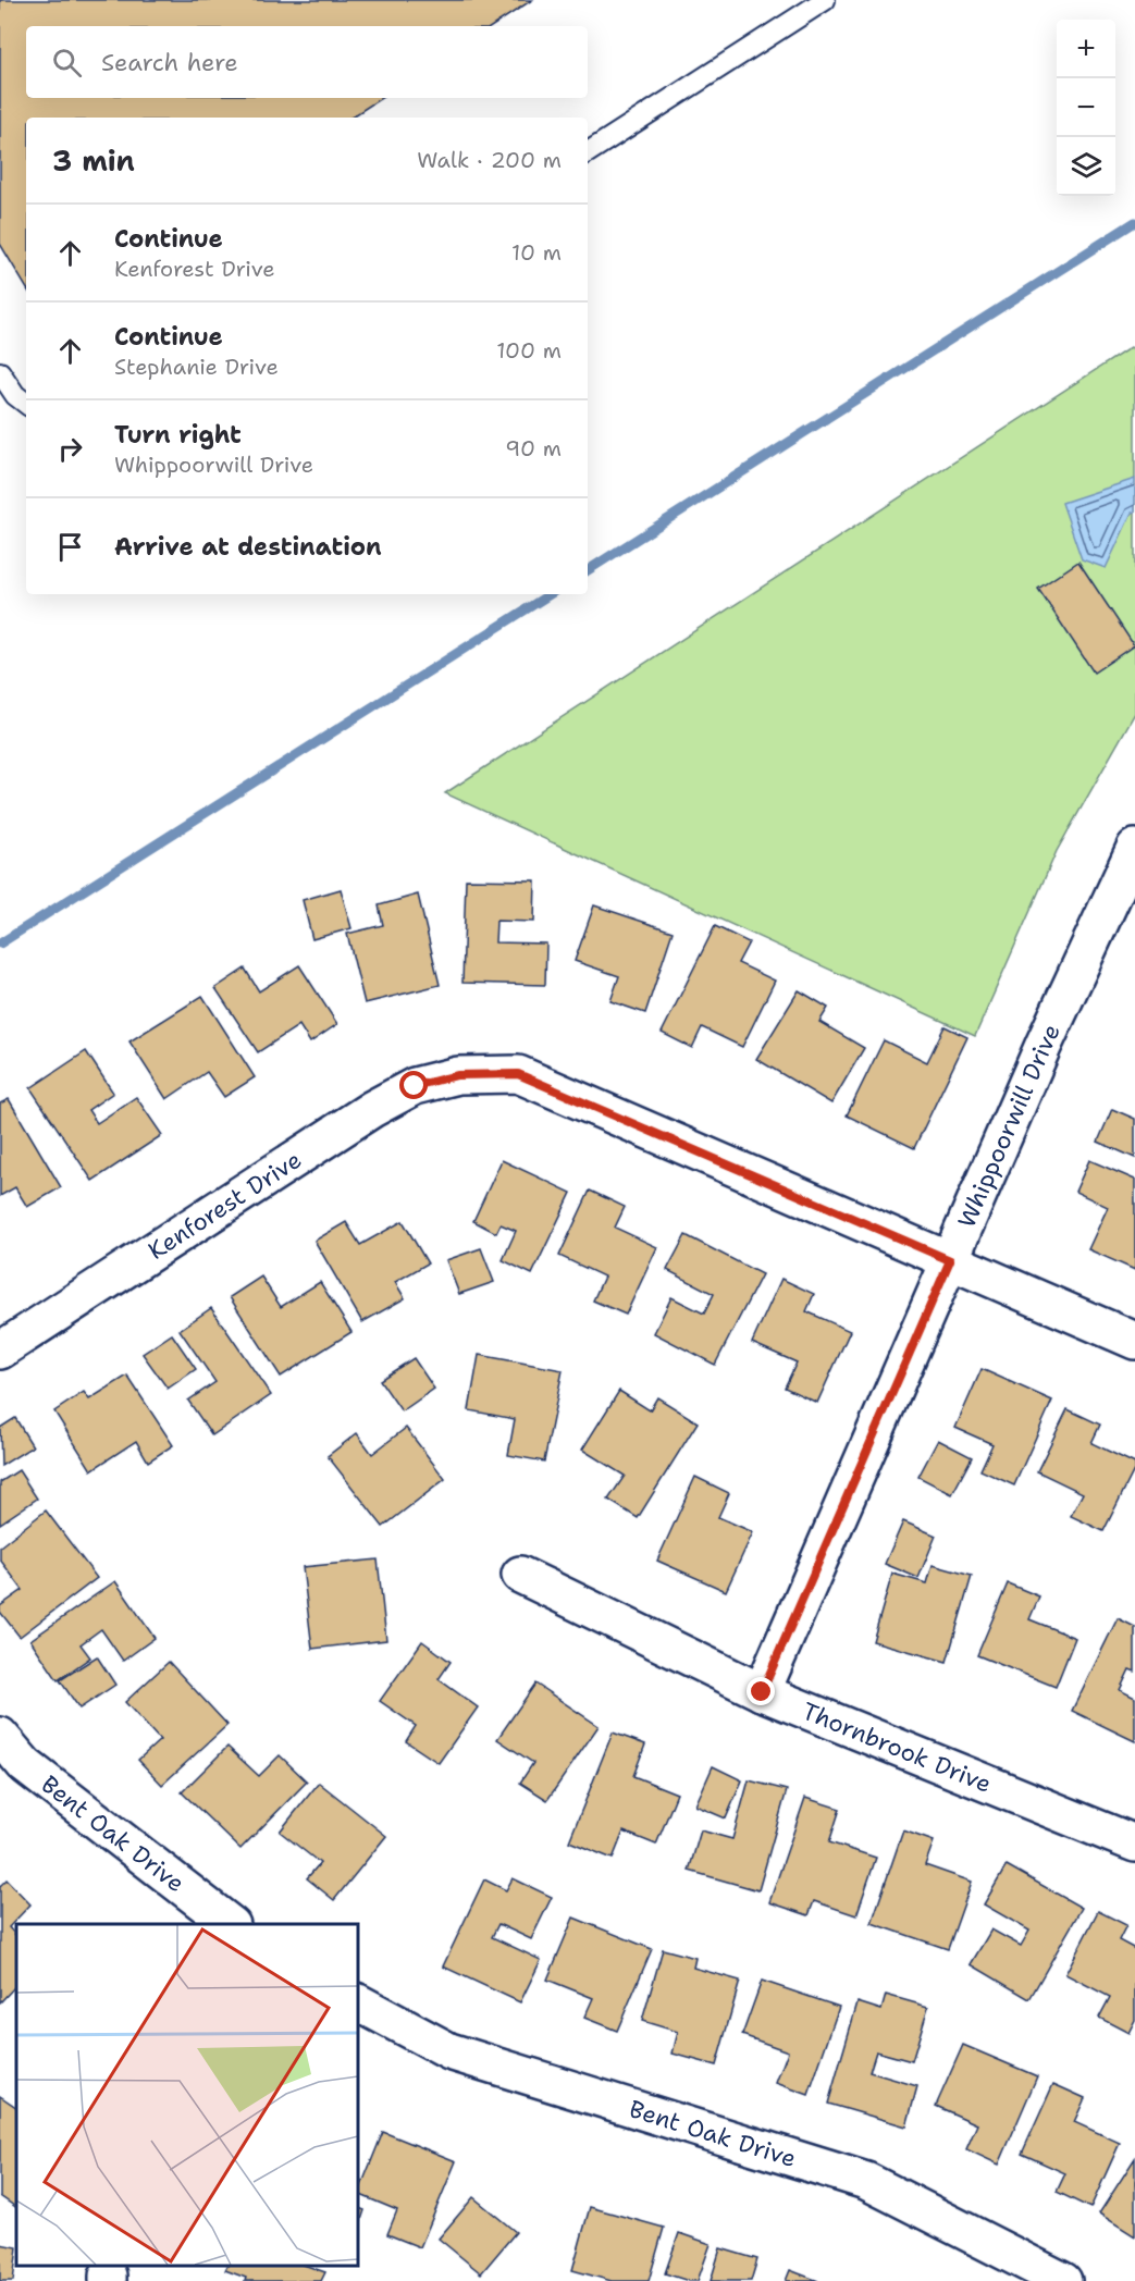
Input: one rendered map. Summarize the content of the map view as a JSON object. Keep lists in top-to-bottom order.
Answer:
{
  "streets": {
    "street": [
      "Whippoorwill Drive",
      "Kenforest Drive",
      "Thornbrook Drive",
      "Bent Oak Drive"
    ]
  },
  "crossings": [
    ["Whippoorwill Drive", "Kenforest Drive"],
    ["Whippoorwill Drive", "Thornbrook Drive"]
  ],
  "page": {
    "map_buttons": ["+", "−"],
    "search": "Search here",
    "heading": ["3 min", "Walk · 200 m"],
    "list": [
      ["Continue", "Kenforest Drive", "10 m"],
      ["Continue", "Stephanie Drive", "100 m"],
      ["Turn right", "Whippoorwill Drive", "90 m"],
      "Arrive at destination"
    ]
  }
}
